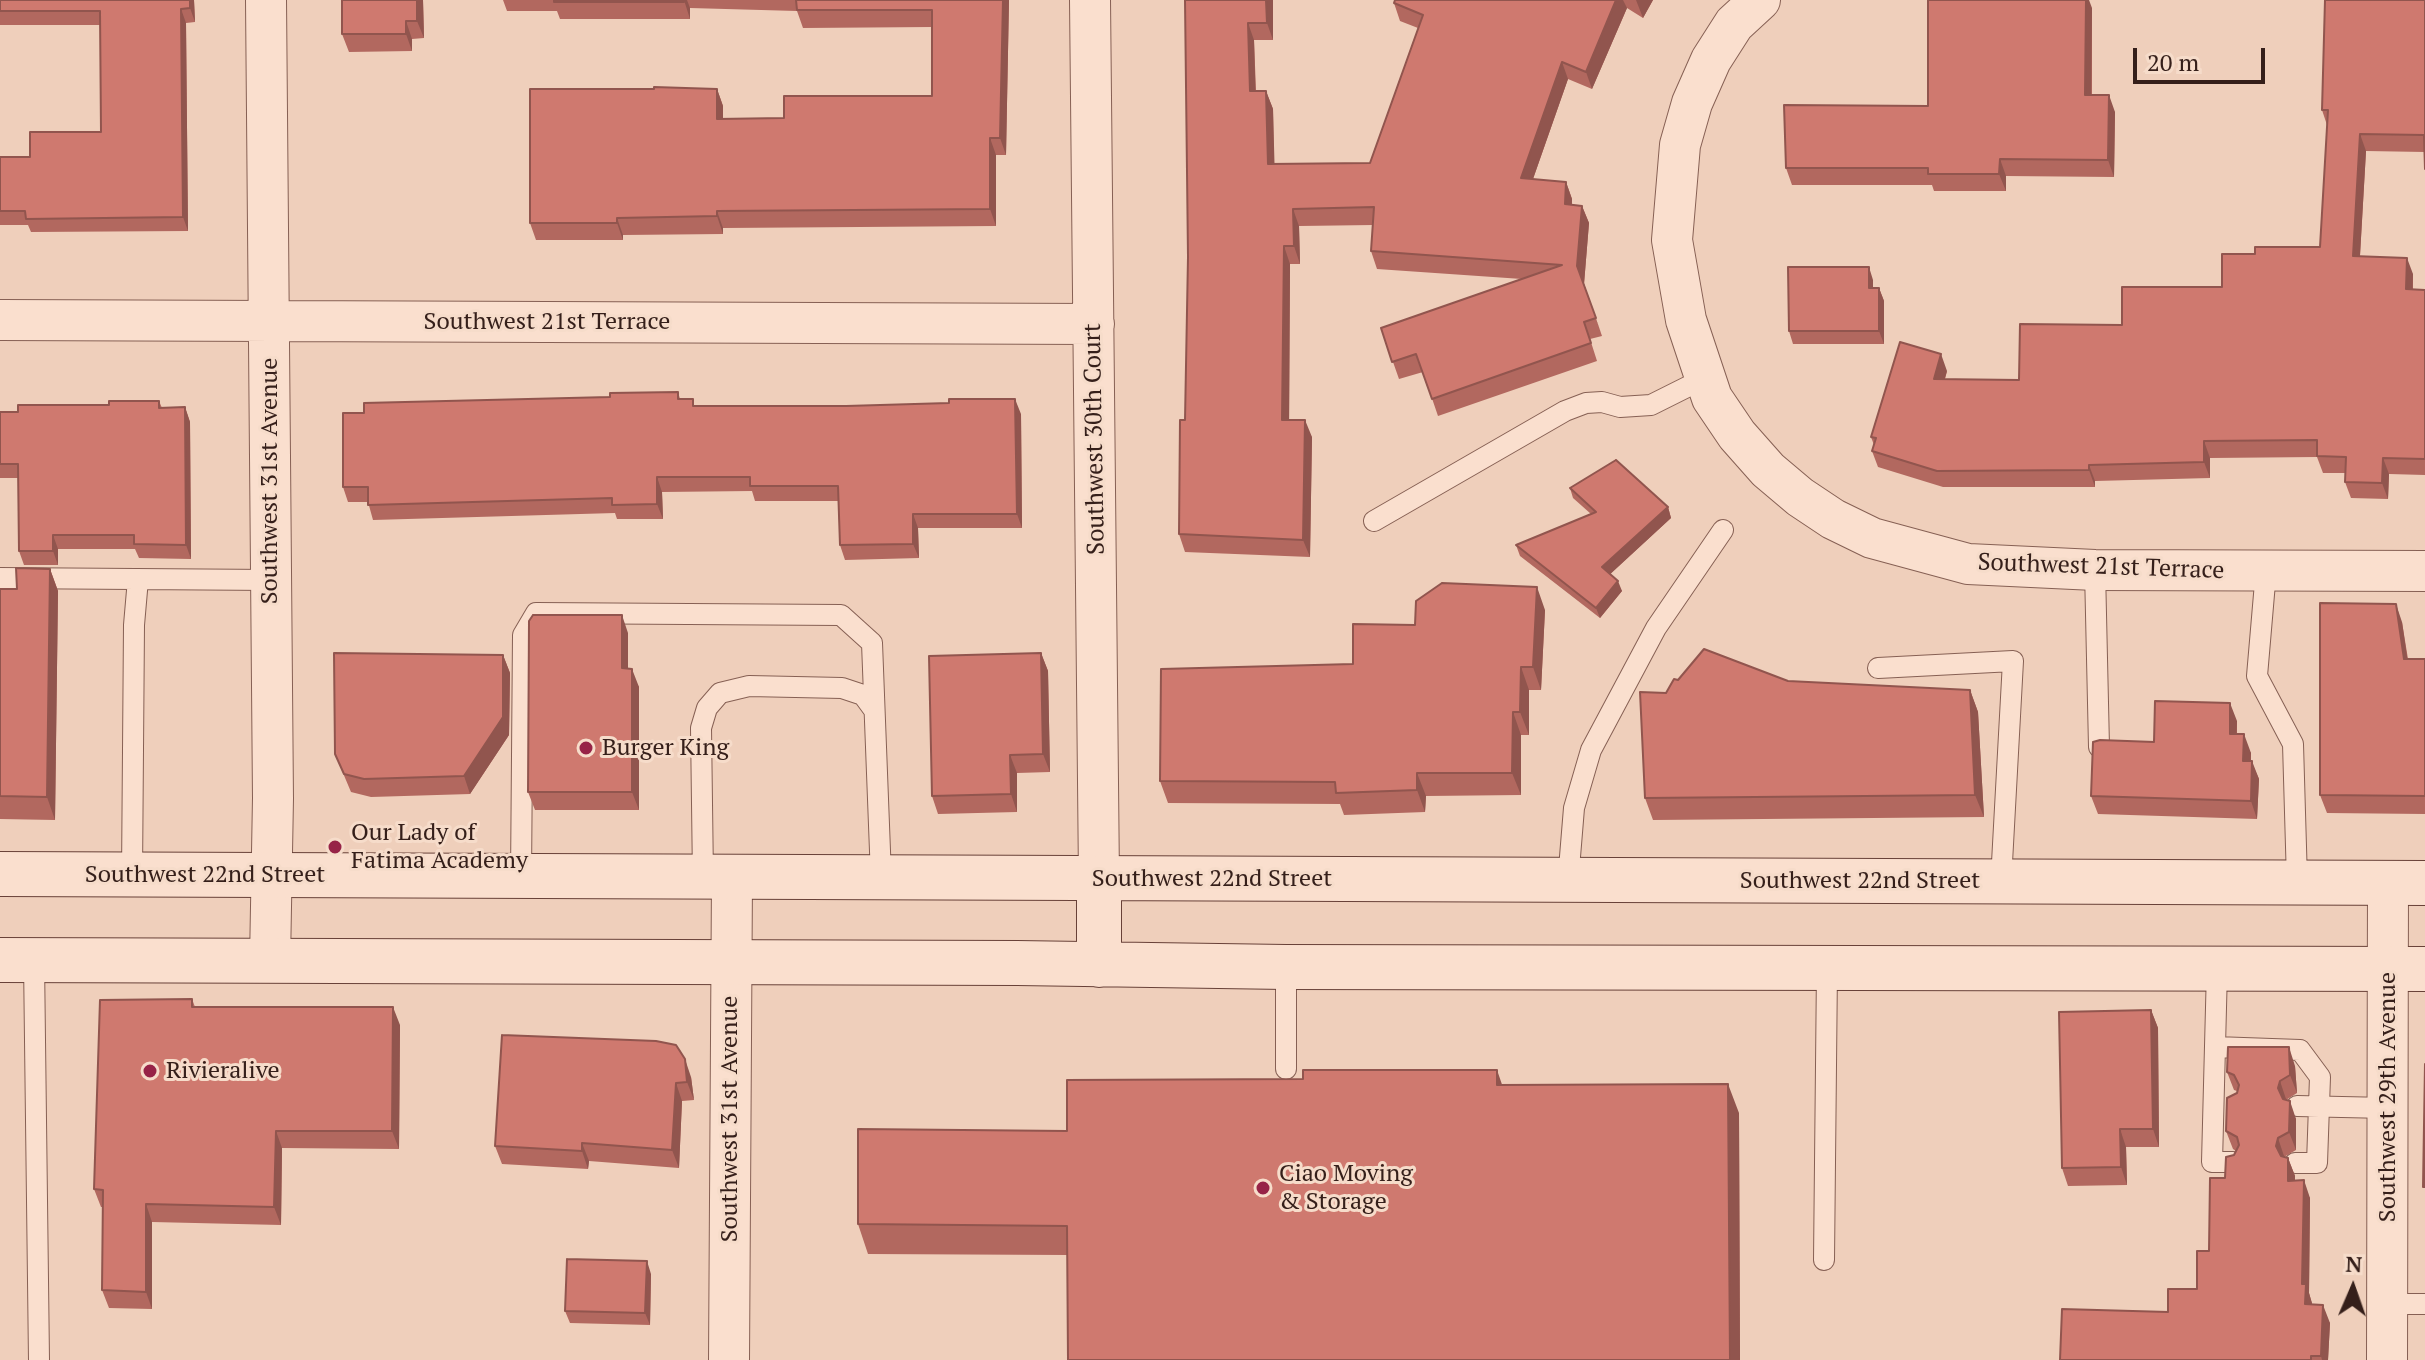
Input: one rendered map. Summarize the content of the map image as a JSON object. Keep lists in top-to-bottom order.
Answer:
{
  "streets": {
    "main road": ["Southwest 22nd Street"],
    "street": [
      "Southwest 21st Terrace",
      "Southwest 30th Court",
      "Southwest 31st Avenue",
      "Southwest 29th Avenue"
    ]
  },
  "crossings": [
    ["Southwest 21st Terrace", "Southwest 30th Court"],
    ["Southwest 21st Terrace", "Southwest 31st Avenue"],
    ["Southwest 30th Court", "Southwest 22nd Street"],
    ["Southwest 31st Avenue", "Southwest 22nd Street"],
    ["Southwest 22nd Street", "Southwest 29th Avenue"]
  ],
  "places": [
    "Burger King",
    "Our Lady of Fatima Academy",
    "Rivieralive",
    "Ciao Moving & Storage"
  ],
  "scale_bar": "20 m",
  "north": "top"
}
